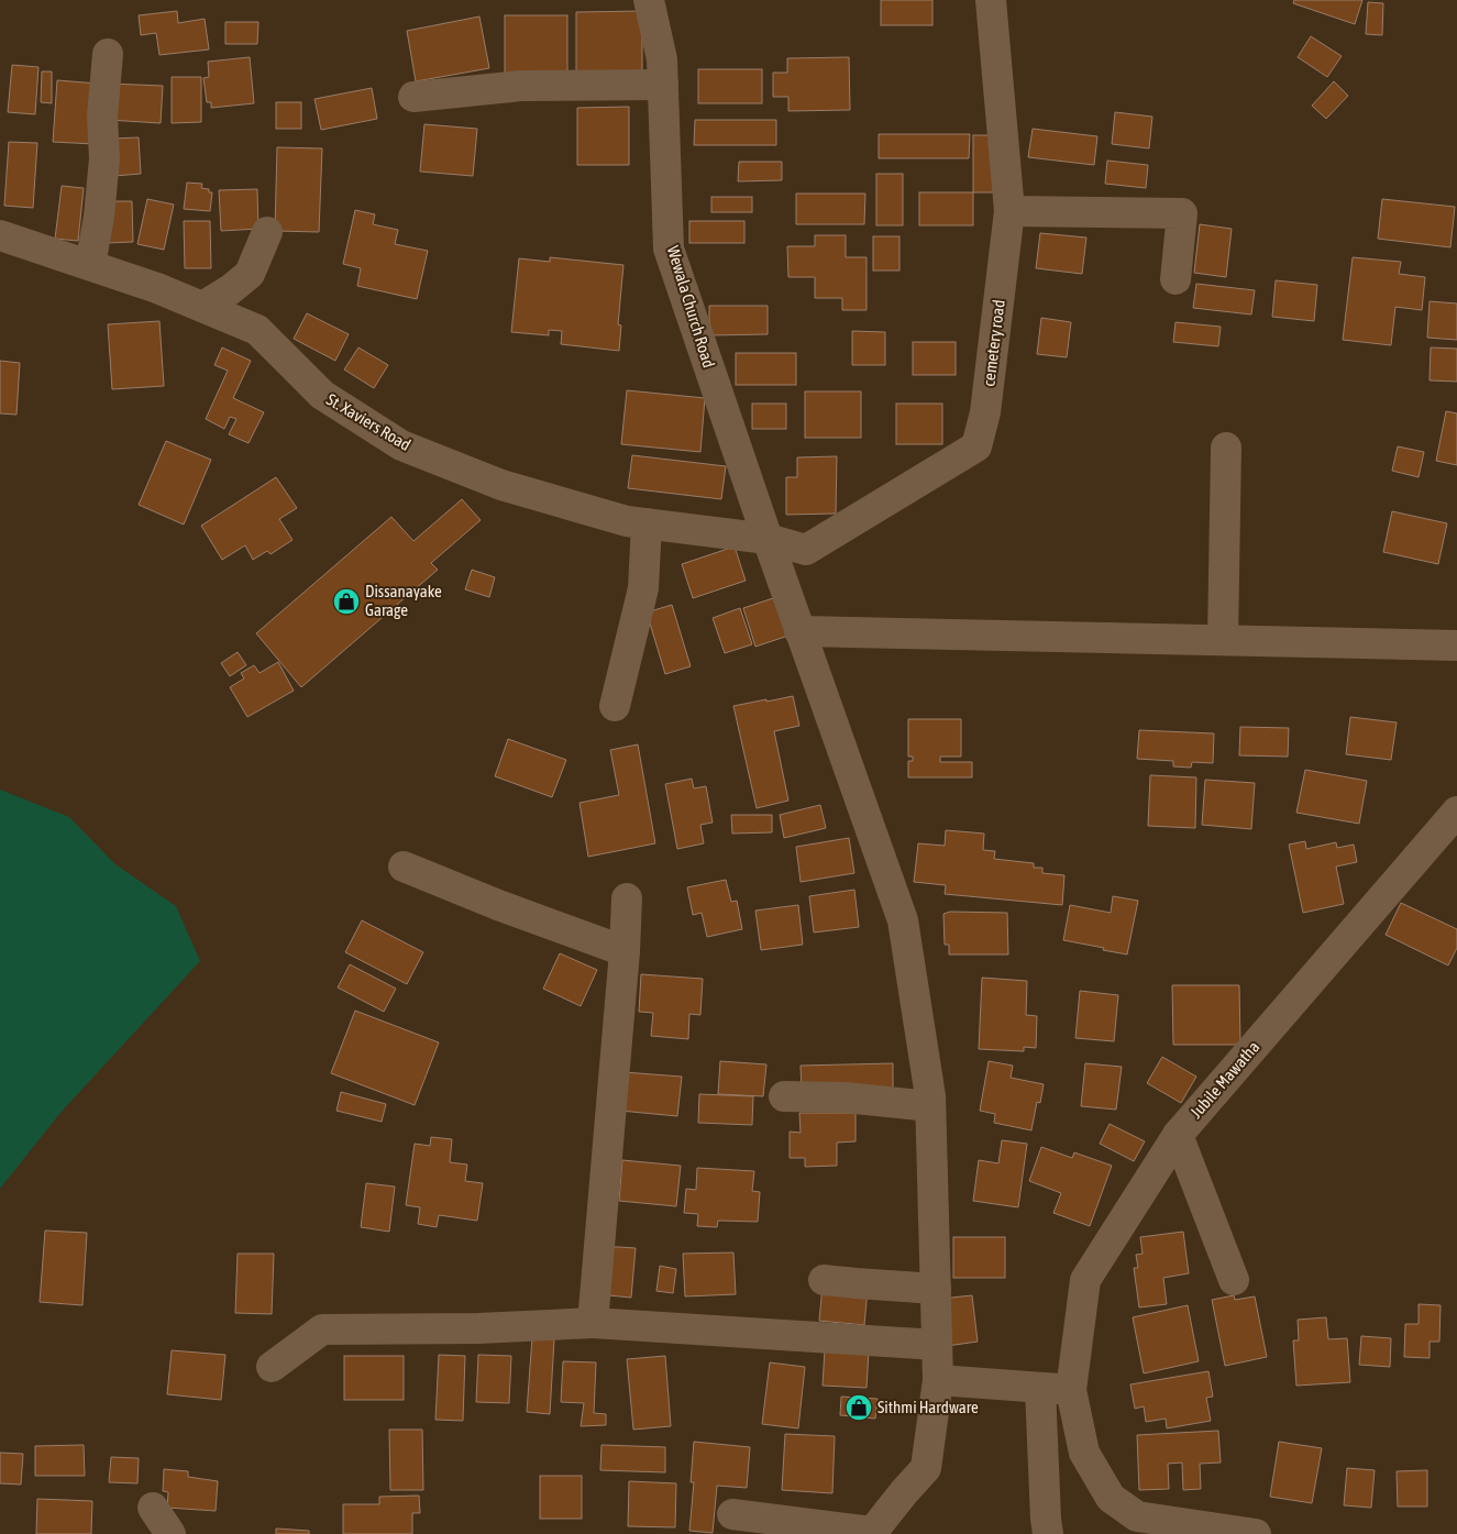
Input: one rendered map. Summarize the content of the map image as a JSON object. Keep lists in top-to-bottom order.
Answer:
{
  "streets": {
    "street": [
      "Wewala Church Road",
      "cemetery road",
      "St. Xaviers Road",
      "Jubile Mawatha"
    ]
  },
  "crossings": [
    ["Wewala Church Road", "cemetery road"],
    ["Wewala Church Road", "St. Xaviers Road"],
    ["cemetery road", "St. Xaviers Road"]
  ],
  "places": {
    "shop": ["Dissanayake Garage", "Sithmi Hardware"]
  }
}
